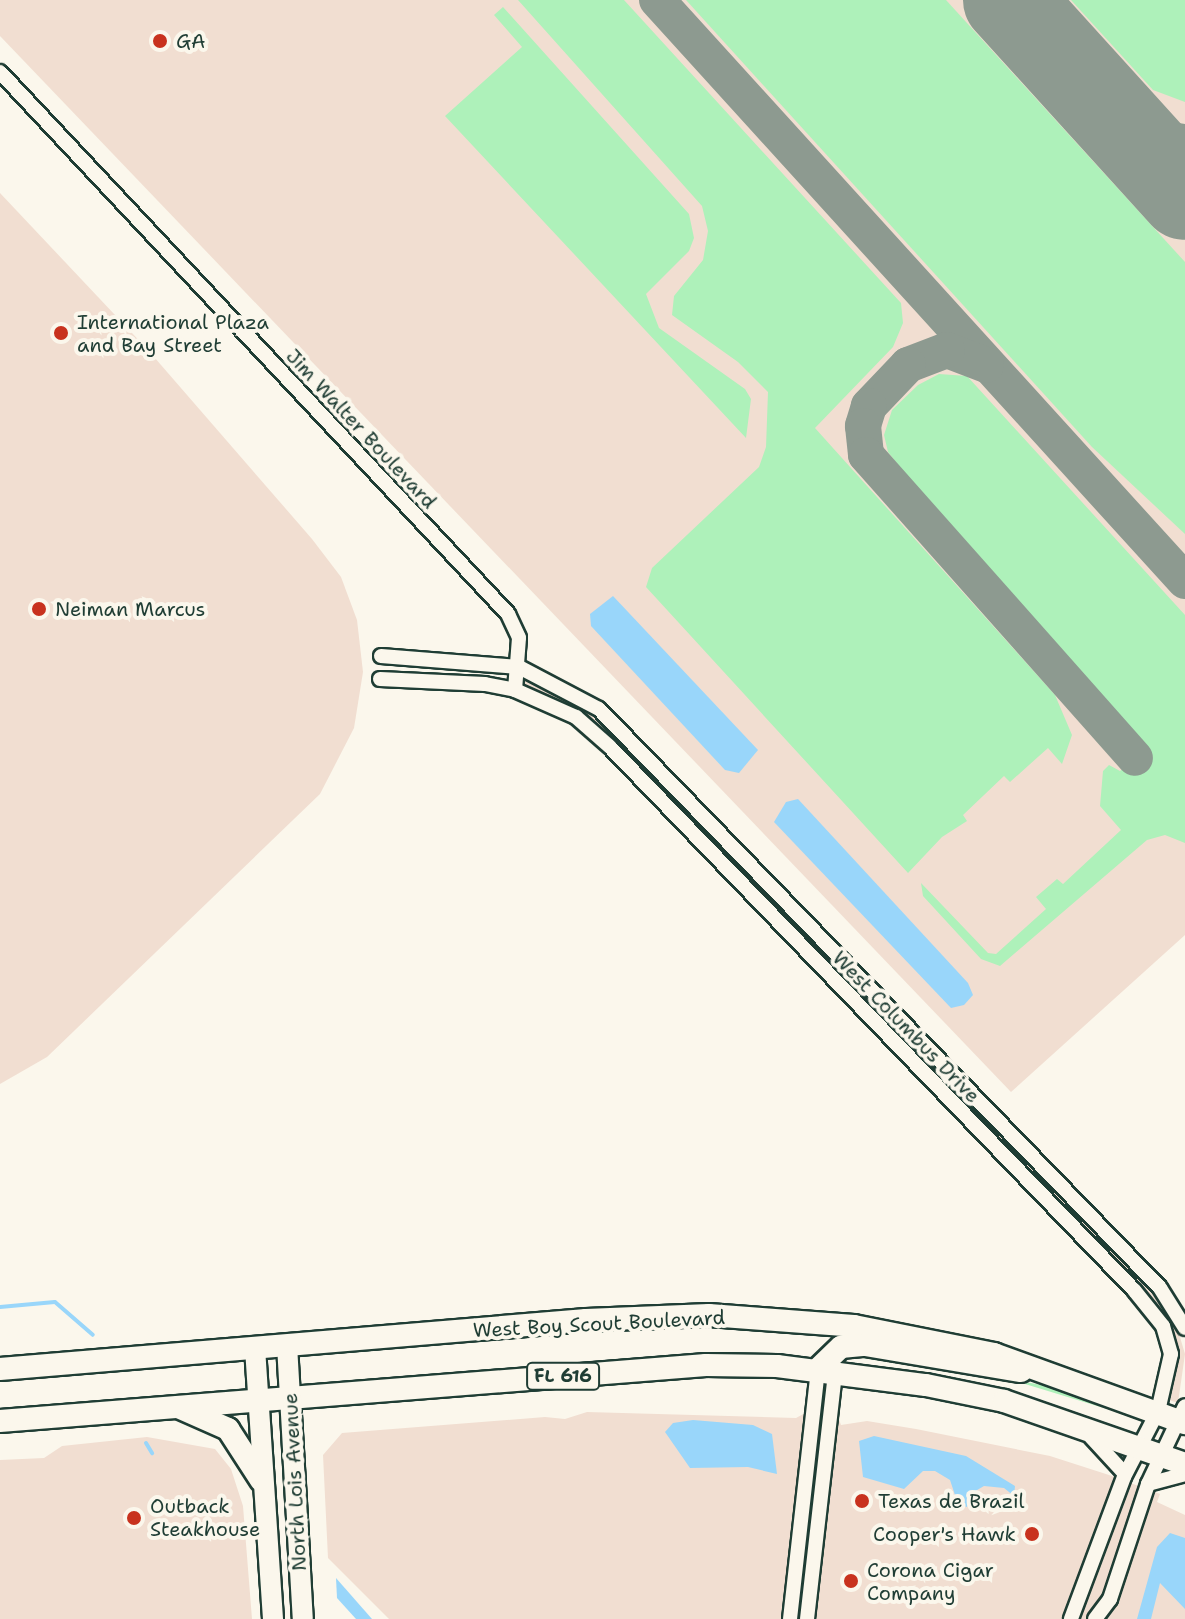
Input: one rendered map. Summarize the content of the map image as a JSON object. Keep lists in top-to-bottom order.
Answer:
{
  "streets": {
    "main road": ["West Boy Scout Boulevard", "FL 616"],
    "street": ["Jim Walter Boulevard", "West Columbus Drive", "North Lois Avenue"]
  },
  "crossings": [
    ["Jim Walter Boulevard", "West Columbus Drive"],
    ["West Columbus Drive", "West Boy Scout Boulevard"],
    ["West Columbus Drive", "FL 616"],
    ["West Boy Scout Boulevard", "North Lois Avenue"],
    ["FL 616", "North Lois Avenue"]
  ],
  "places": [
    "GA",
    "International Plaza and Bay Street",
    "Neiman Marcus",
    "Texas de Brazil",
    "Outback Steakhouse",
    "Cooper's Hawk",
    "Corona Cigar Company"
  ]
}
